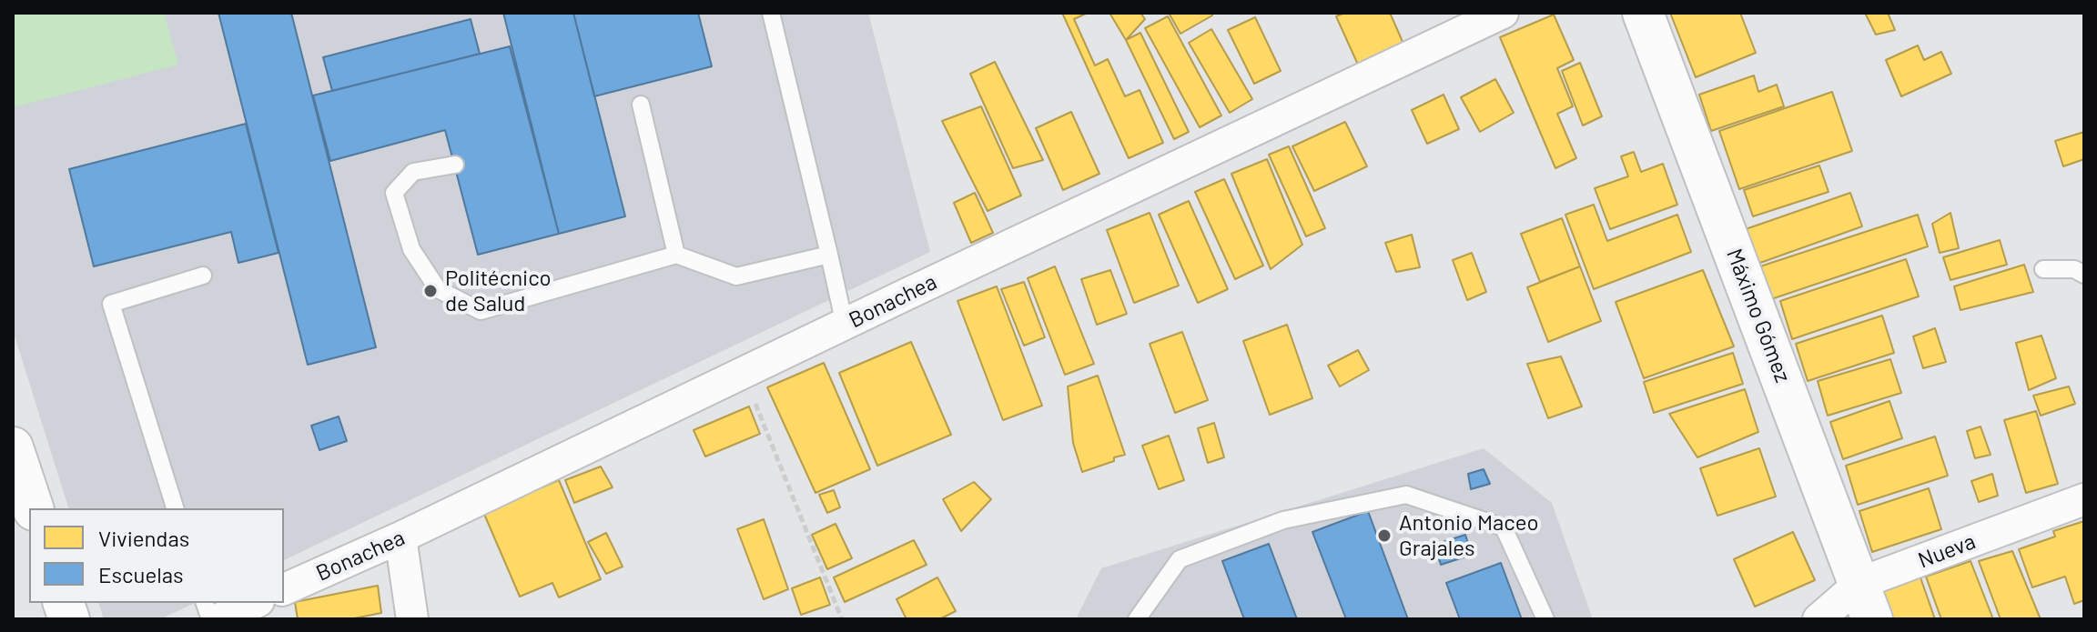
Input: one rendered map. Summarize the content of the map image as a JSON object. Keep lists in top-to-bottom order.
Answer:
{
  "streets": {
    "street": ["Bonachea", "Máximo Gómez", "Nueva"]
  },
  "crossings": [
    ["Máximo Gómez", "Nueva"]
  ],
  "places": ["Politécnico de Salud", "Antonio Maceo Grajales"],
  "legend": ["Viviendas", "Escuelas"]
}
